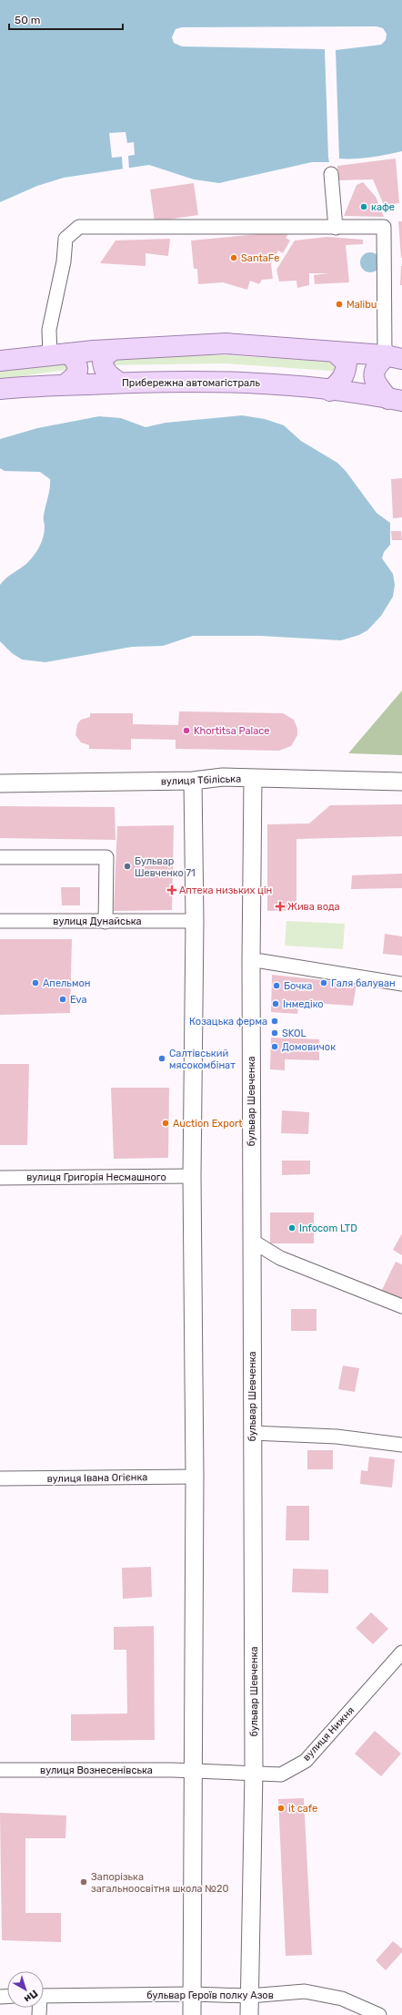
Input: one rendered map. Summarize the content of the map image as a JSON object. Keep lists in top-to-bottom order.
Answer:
{
  "streets": {
    "main road": ["Прибережна автомагістраль"],
    "street": [
      "вулиця Тбіліська",
      "вулиця Дунайська",
      "бульвар Шевченка",
      "вулиця Григорія Несмашного",
      "вулиця Івана Огієнка",
      "вулиця Нижня",
      "вулиця Вознесенівська",
      "бульвар Героїв полку Азов"
    ]
  },
  "crossings": [
    ["вулиця Тбіліська", "бульвар Шевченка"],
    ["бульвар Шевченка", "вулиця Нижня"],
    ["бульвар Шевченка", "бульвар Героїв полку Азов"],
    ["вулиця Нижня", "вулиця Вознесенівська"]
  ],
  "places": {
    "other": [
      "кафе",
      "SantaFe",
      "Malibu",
      "Khortitsa Palace",
      "Бульвар Шевченко 71",
      "Апельмон",
      "Галя балуван",
      "Бочка",
      "Eva",
      "Інмедіко",
      "Козацька ферма",
      "SKOL",
      "Домовичок",
      "Салтівський мясокомбінат",
      "Auction Export",
      "Infocom LTD",
      "it cafe",
      "Запорізька загальноосвітня школа №20"
    ],
    "health": ["Аптека низьких цін", "Жива вода"]
  },
  "scale_bar": "50 m",
  "north": "bottom right"
}
